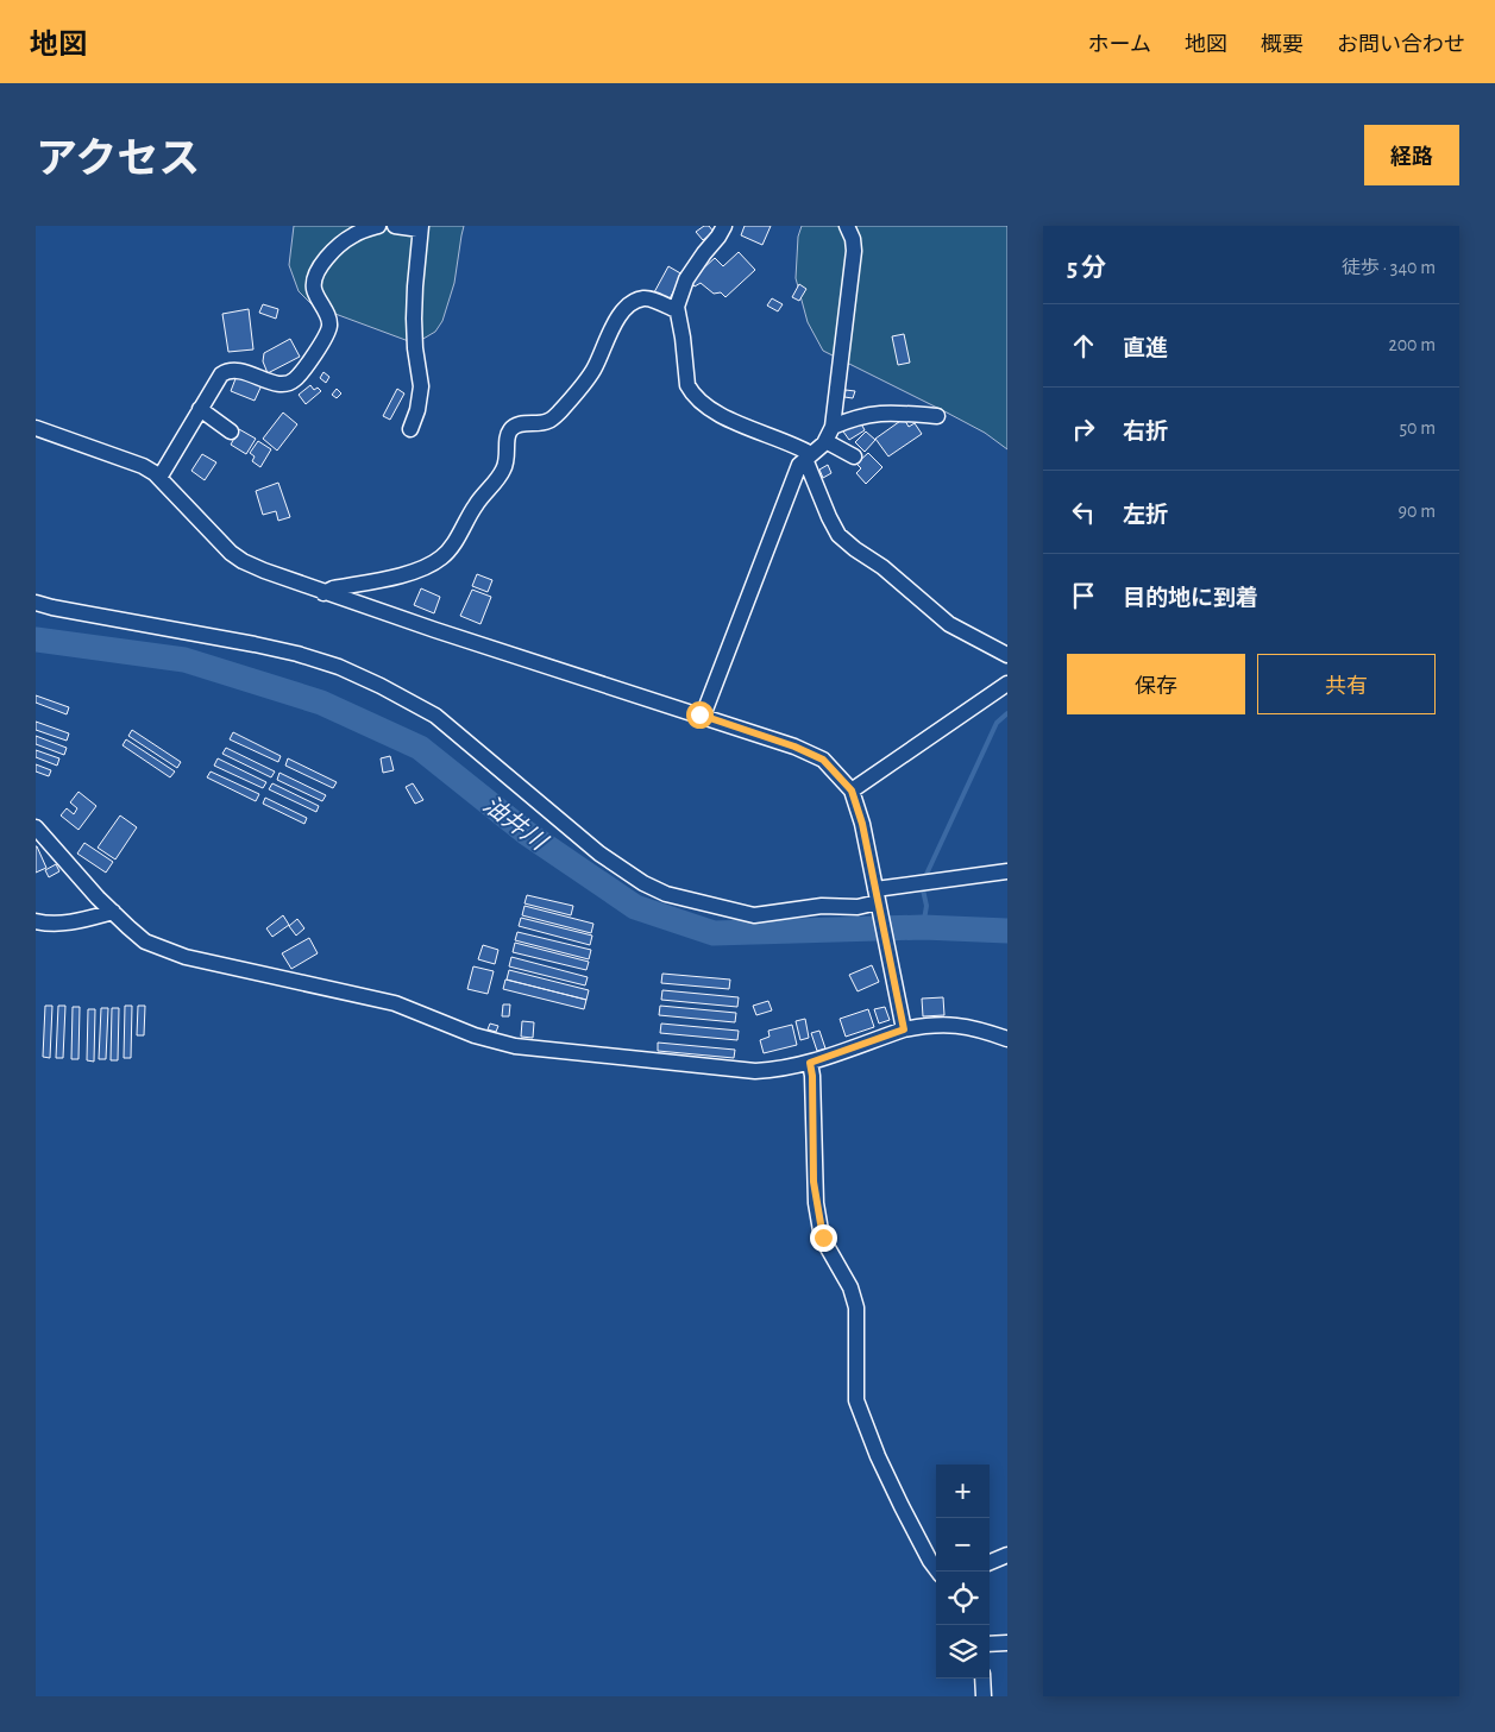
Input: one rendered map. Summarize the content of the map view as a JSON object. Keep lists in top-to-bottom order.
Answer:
{
  "water": ["油井川"],
  "page": {
    "header": "地図",
    "nav": [
      "ホーム",
      "地図",
      "概要",
      "お問い合わせ"
    ],
    "title": "アクセス",
    "buttons": [
      "経路",
      ["保存", "共有"]
    ],
    "heading": ["5 分", "徒歩 · 340 m"],
    "list": [
      ["直進", "200 m"],
      ["右折", "50 m"],
      ["左折", "90 m"],
      "目的地に到着"
    ],
    "map_buttons": ["+", "−"]
  }
}
